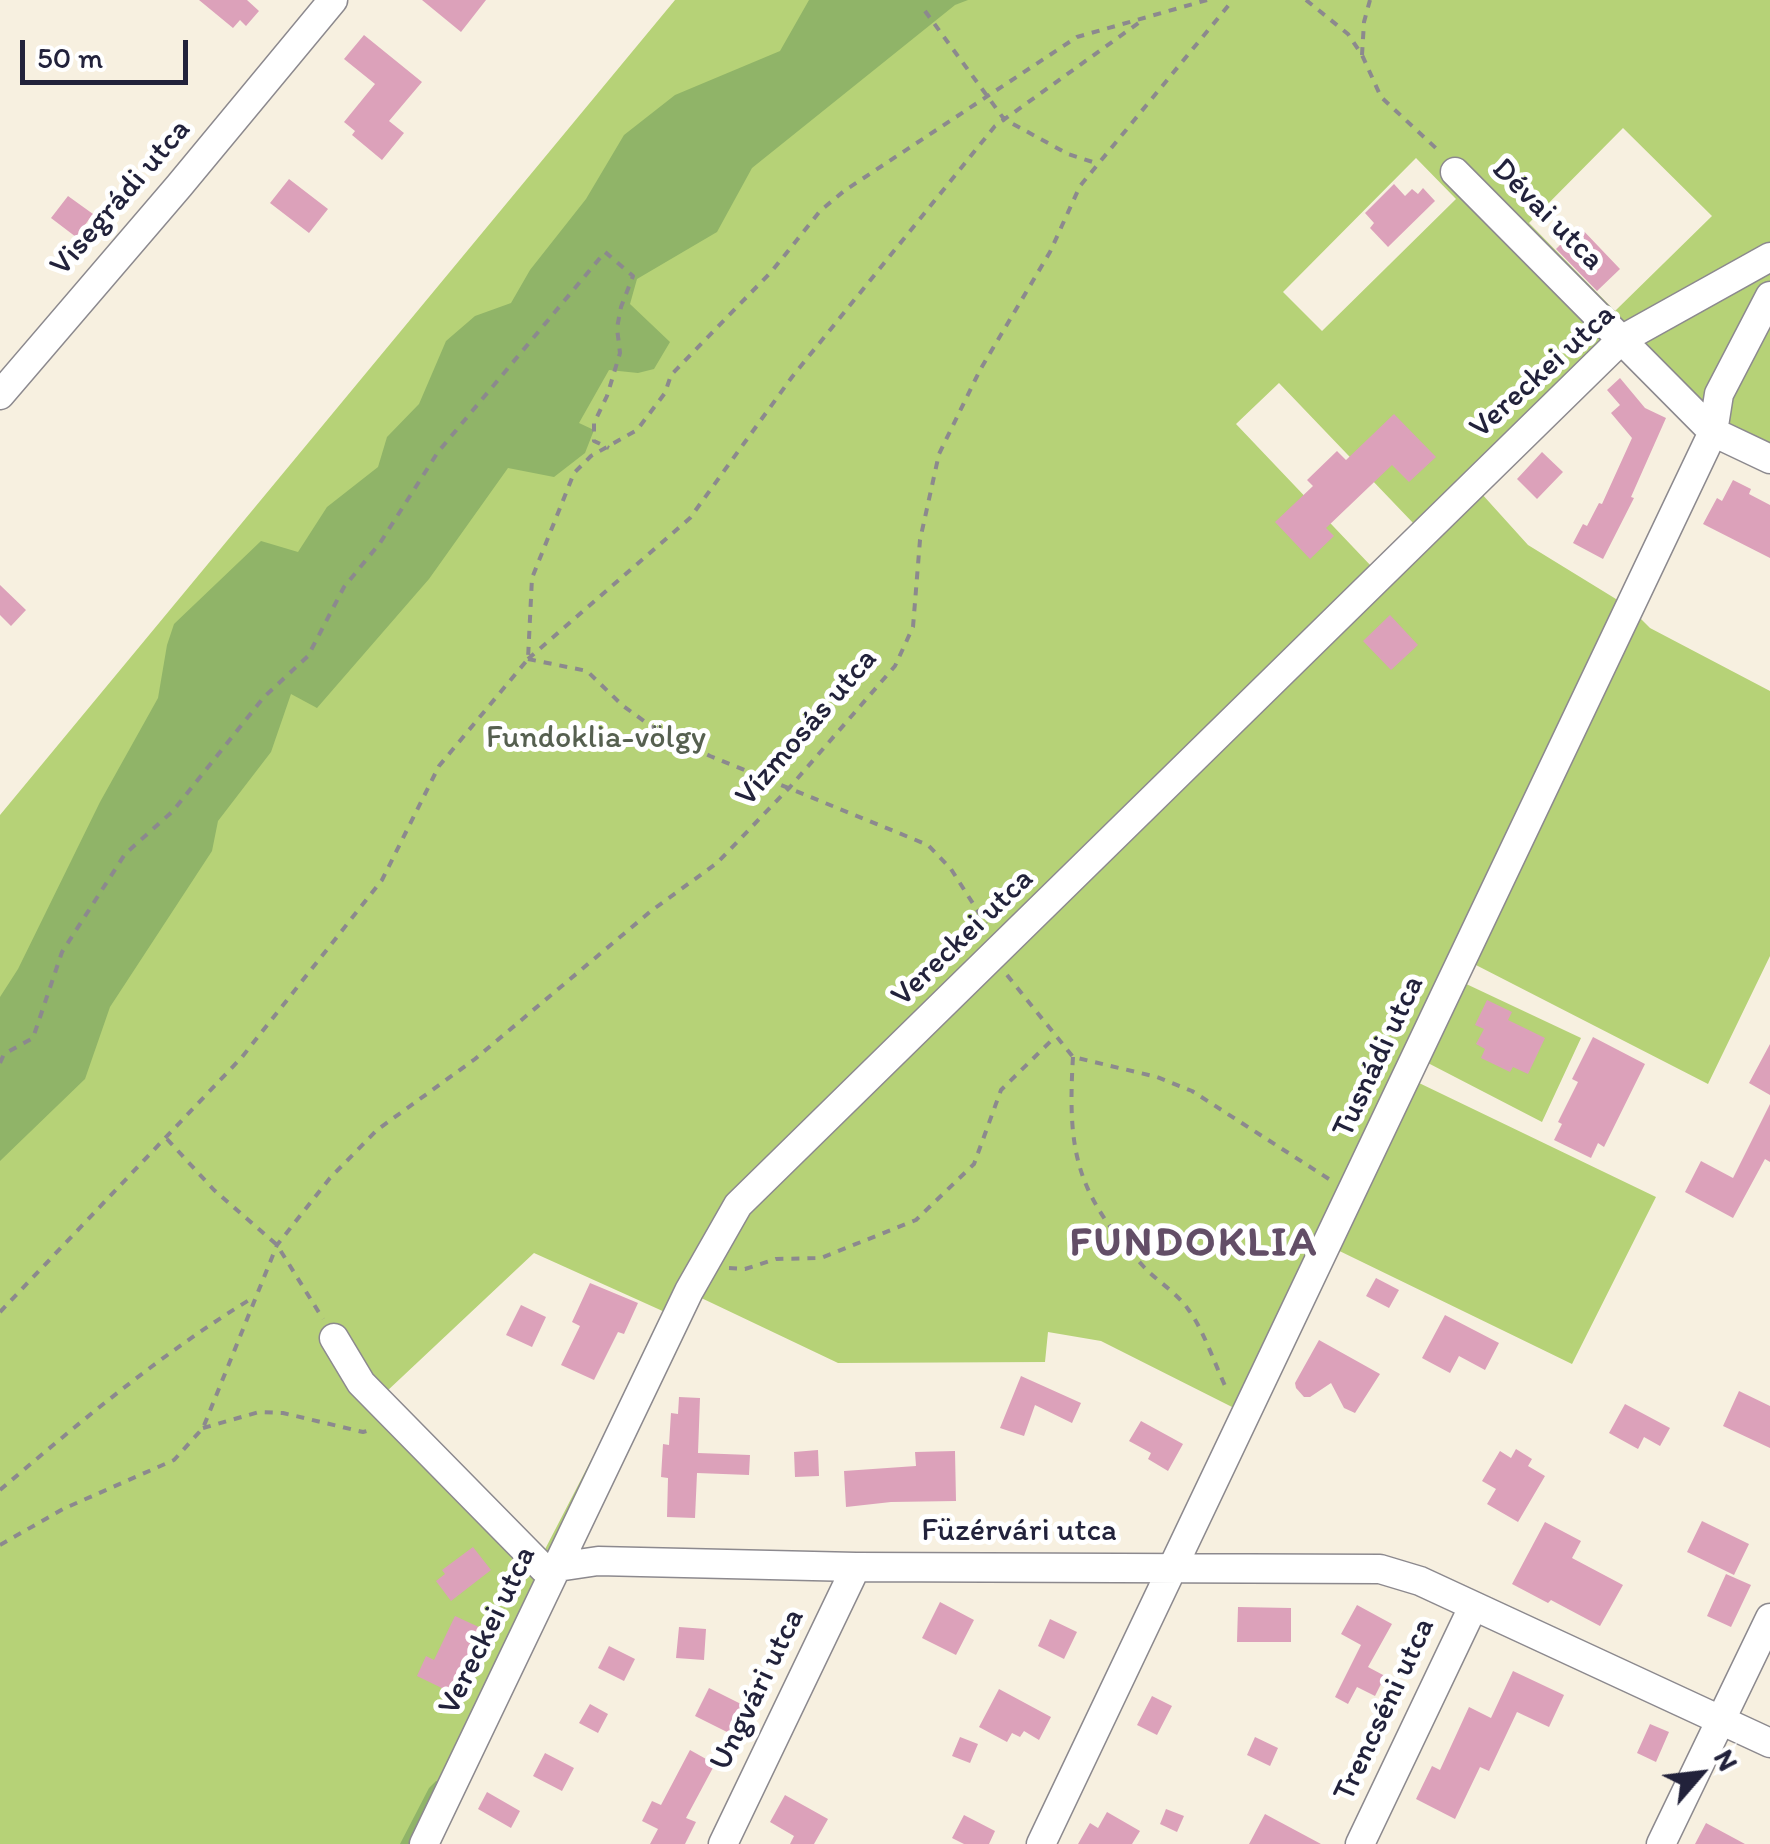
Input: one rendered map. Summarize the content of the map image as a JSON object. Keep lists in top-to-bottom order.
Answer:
{
  "streets": {
    "street": [
      "Visegrádi utca",
      "Dévai utca",
      "Vereckei utca",
      "Tusnádi utca",
      "Füzérvári utca",
      "Ungvári utca",
      "Trencséni utca"
    ],
    "path": ["Vízmosás utca"]
  },
  "crossings": [
    ["Dévai utca", "Vereckei utca"],
    ["Dévai utca", "Tusnádi utca"],
    ["Vereckei utca", "Füzérvári utca"],
    ["Tusnádi utca", "Füzérvári utca"],
    ["Füzérvári utca", "Ungvári utca"],
    ["Füzérvári utca", "Trencséni utca"]
  ],
  "districts": ["FUNDOKLIA"],
  "parks": ["Fundoklia-völgy"],
  "scale_bar": "50 m",
  "north": "top right"
}
